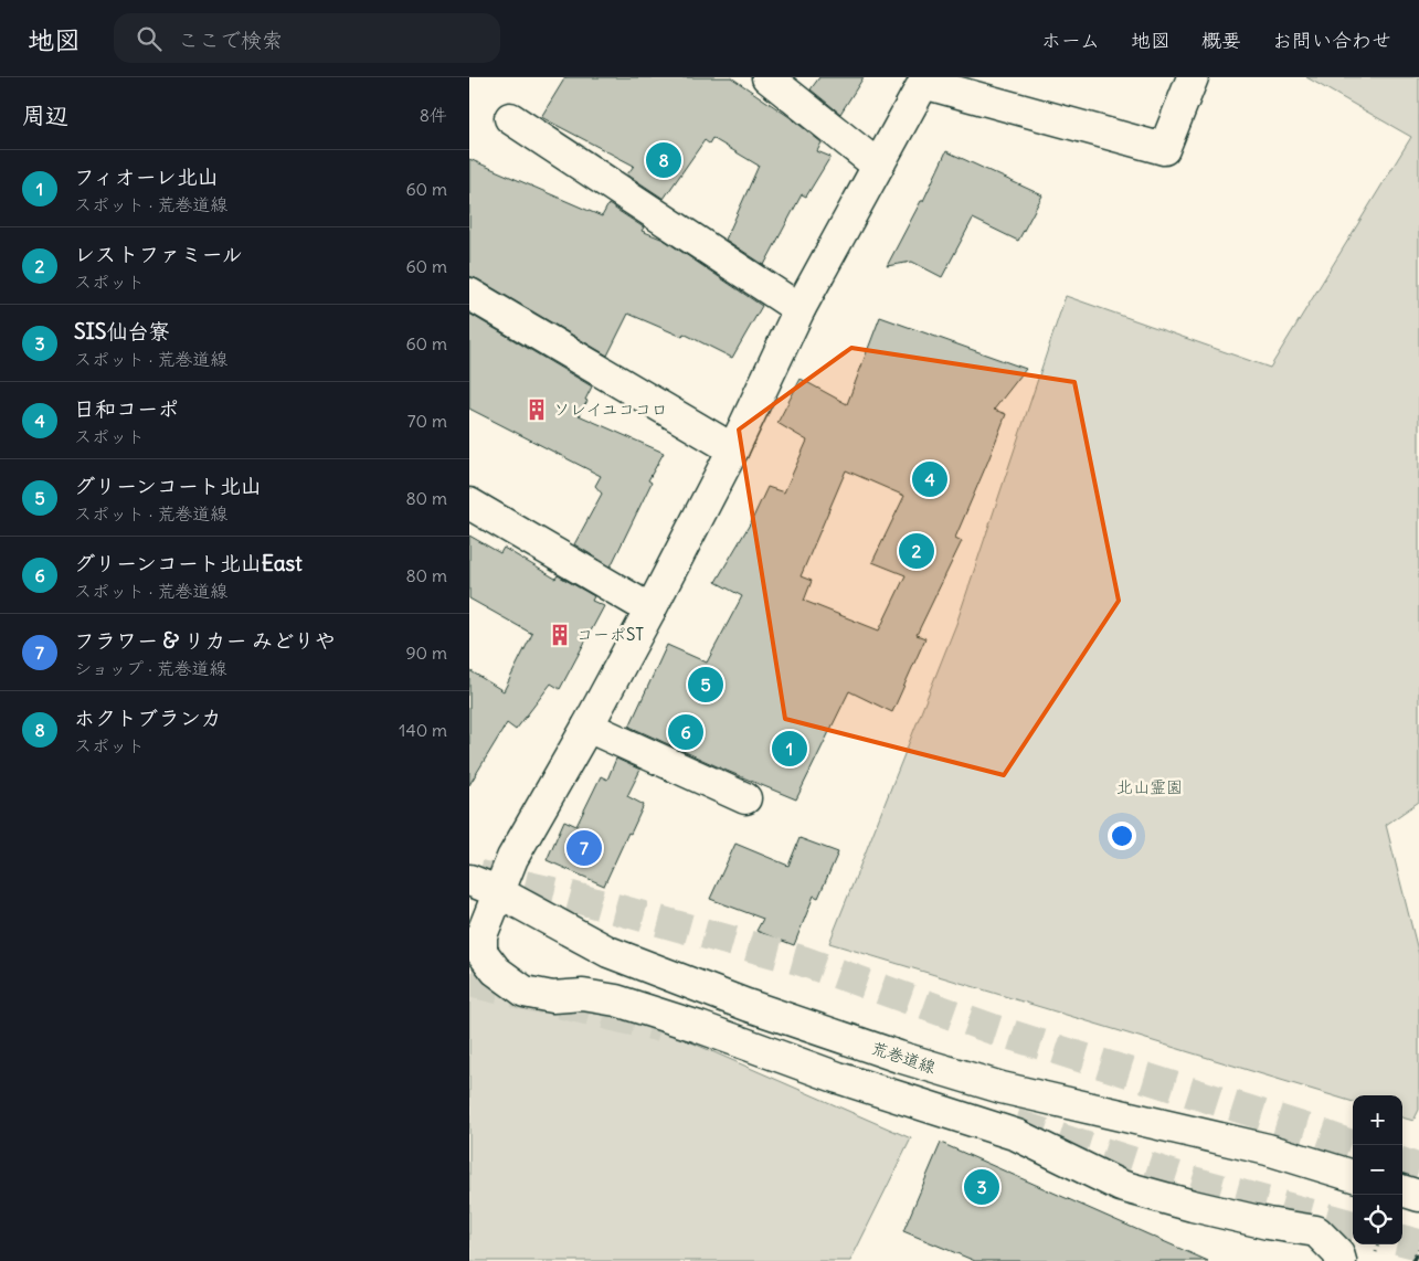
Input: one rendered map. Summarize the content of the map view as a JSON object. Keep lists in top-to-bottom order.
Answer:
{
  "streets": {
    "street": ["荒巻道線"]
  },
  "parks": ["北山霊園"],
  "places": {
    "building": ["ソレイユココロ", "コーポST"]
  },
  "page": {
    "header": "地図",
    "search": "ここで検索",
    "nav": [
      "ホーム",
      "地図",
      "概要",
      "お問い合わせ"
    ],
    "heading": ["周辺", "8件"],
    "pins": [
      "8",
      "4",
      "2",
      "5",
      "6",
      "1",
      "7",
      "3"
    ],
    "list": [
      {
        "mark": "1",
        "name": "フィオーレ北山",
        "note": "スポット · 荒巻道線",
        "value": "60 m"
      },
      {
        "mark": "2",
        "name": "レストファミール",
        "note": "スポット",
        "value": "60 m"
      },
      {
        "mark": "3",
        "name": "SIS仙台寮",
        "note": "スポット · 荒巻道線",
        "value": "60 m"
      },
      {
        "mark": "4",
        "name": "日和コーポ",
        "note": "スポット",
        "value": "70 m"
      },
      {
        "mark": "5",
        "name": "グリーンコート北山",
        "note": "スポット · 荒巻道線",
        "value": "80 m"
      },
      {
        "mark": "6",
        "name": "グリーンコート北山East",
        "note": "スポット · 荒巻道線",
        "value": "80 m"
      },
      {
        "mark": "7",
        "name": "フラワー & リカー みどりや",
        "note": "ショップ · 荒巻道線",
        "value": "90 m"
      },
      {
        "mark": "8",
        "name": "ホクトブランカ",
        "note": "スポット",
        "value": "140 m"
      }
    ],
    "map_buttons": ["+", "−"]
  }
}
